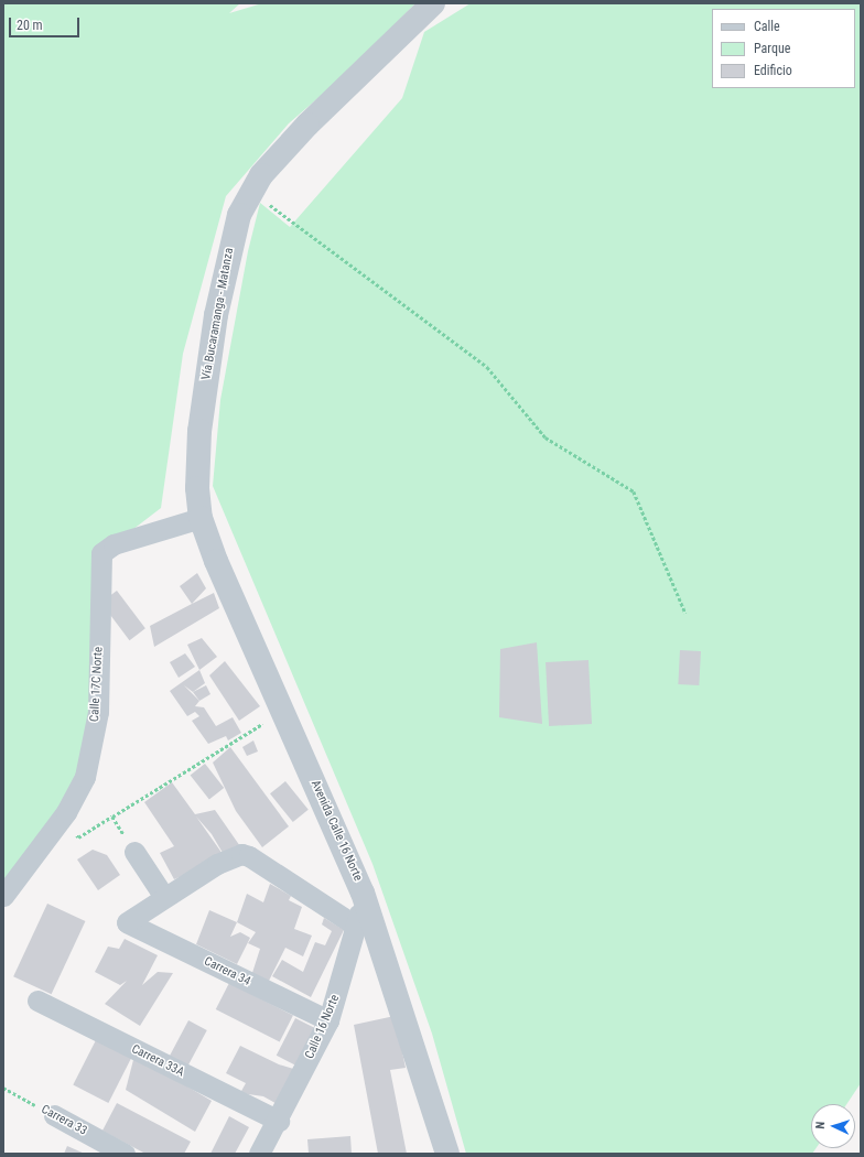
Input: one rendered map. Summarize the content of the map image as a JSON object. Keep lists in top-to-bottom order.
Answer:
{
  "streets": {
    "street": [
      "Vía Bucaramanga - Matanza",
      "Calle 17C Norte",
      "Avenida Calle 16 Norte",
      "Carrera 34",
      "Calle 16 Norte",
      "Carrera 33A",
      "Carrera 33"
    ]
  },
  "crossings": [
    ["Vía Bucaramanga - Matanza", "Calle 17C Norte"],
    ["Vía Bucaramanga - Matanza", "Avenida Calle 16 Norte"],
    ["Calle 17C Norte", "Avenida Calle 16 Norte"],
    ["Avenida Calle 16 Norte", "Calle 16 Norte"],
    ["Carrera 34", "Calle 16 Norte"],
    ["Calle 16 Norte", "Carrera 33A"]
  ],
  "legend": ["Calle", "Parque", "Edificio"],
  "scale_bar": "20 m",
  "north": "left"
}
